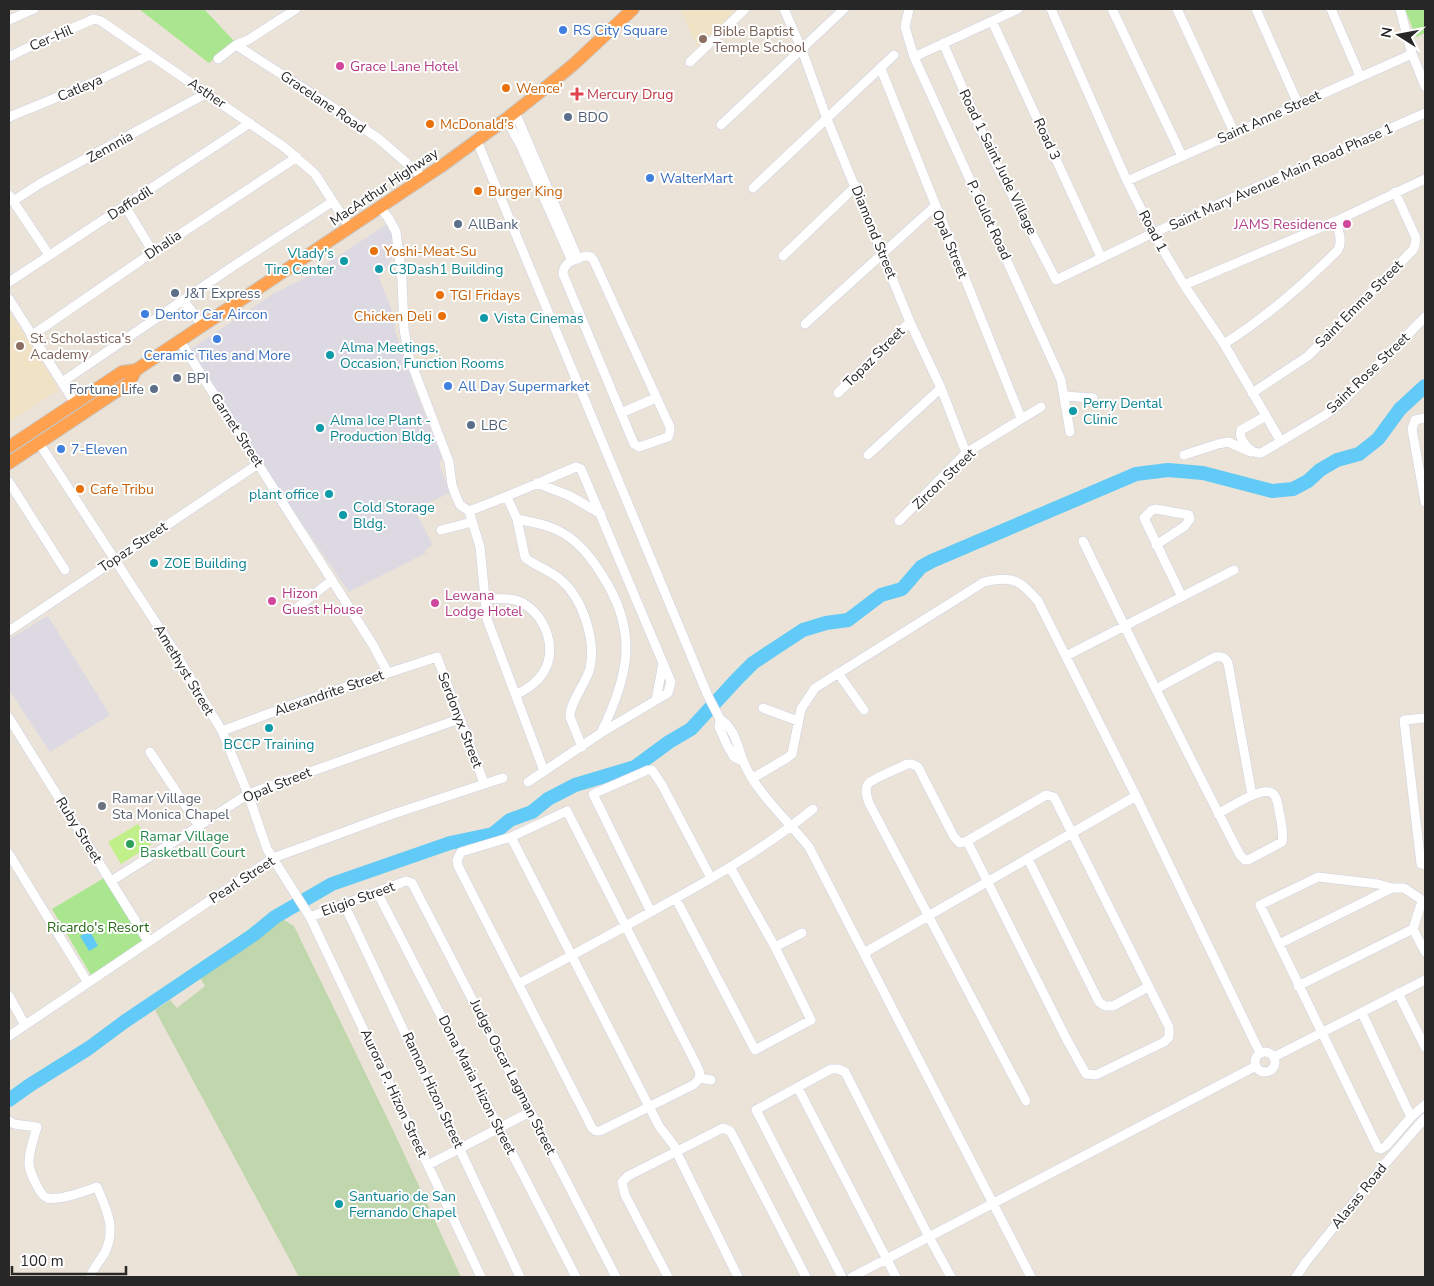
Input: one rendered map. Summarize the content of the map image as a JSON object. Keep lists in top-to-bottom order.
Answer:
{
  "streets": {
    "highway": ["MacArthur Highway"],
    "street": [
      "Cer-Hil",
      "Catleya",
      "Asther",
      "Gracelane Road",
      "Saint Anne Street",
      "Road 3",
      "Zennnia",
      "Road 1 Saint Jude Village",
      "Saint Mary Avenue Main Road Phase 1",
      "Daffodil",
      "P. Gulot Road",
      "Road 1",
      "Diamond Street",
      "Opal Street",
      "Dhalia",
      "Saint Emma Street",
      "Topaz Street",
      "Saint Rose Street",
      "Garnet Street",
      "Zircon Street",
      "Amethyst Street",
      "Alexandrite Street",
      "Serdonyx Street",
      "Ruby Street",
      "Pearl Street",
      "Eligio Street",
      "Judge Oscar Lagman Street",
      "Dona Maria Hizon Street",
      "Ramon Hizon Street",
      "Aurora P. Hizon Street",
      "Alasas Road"
    ]
  },
  "crossings": [
    ["Cer-Hil", "Asther"],
    ["Catleya", "Asther"],
    ["Asther", "Zennnia"],
    ["Asther", "MacArthur Highway"],
    ["Asther", "Daffodil"],
    ["Asther", "Dhalia"],
    ["Gracelane Road", "MacArthur Highway"],
    ["Saint Anne Street", "Road 1"],
    ["Road 3", "Saint Mary Avenue Main Road Phase 1"],
    ["Road 1 Saint Jude Village", "Saint Mary Avenue Main Road Phase 1"],
    ["Saint Mary Avenue Main Road Phase 1", "Road 1"],
    ["MacArthur Highway", "Garnet Street"],
    ["MacArthur Highway", "Amethyst Street"],
    ["Road 1", "Saint Emma Street"],
    ["Road 1", "Saint Rose Street"],
    ["Diamond Street", "Topaz Street"],
    ["Diamond Street", "Zircon Street"],
    ["Opal Street", "Zircon Street"],
    ["Opal Street", "Amethyst Street"],
    ["Opal Street", "Serdonyx Street"],
    ["Opal Street", "Ruby Street"],
    ["Topaz Street", "Garnet Street"],
    ["Topaz Street", "Amethyst Street"],
    ["Garnet Street", "Alexandrite Street"],
    ["Amethyst Street", "Alexandrite Street"],
    ["Amethyst Street", "Pearl Street"],
    ["Amethyst Street", "Eligio Street"],
    ["Amethyst Street", "Aurora P. Hizon Street"],
    ["Alexandrite Street", "Serdonyx Street"],
    ["Serdonyx Street", "Pearl Street"],
    ["Ruby Street", "Pearl Street"],
    ["Eligio Street", "Judge Oscar Lagman Street"],
    ["Eligio Street", "Dona Maria Hizon Street"],
    ["Eligio Street", "Ramon Hizon Street"],
    ["Eligio Street", "Aurora P. Hizon Street"]
  ],
  "parks": ["Ricardo's Resort"],
  "places": {
    "other": [
      "RS City Square",
      "Bible Baptist Temple School",
      "Grace Lane Hotel",
      "Wence'",
      "BDO",
      "McDonald's",
      "WalterMart",
      "Burger King",
      "AllBank",
      "JAMS Residence",
      "Yoshi-Meat-Su",
      "Vlady's Tire Center",
      "C3Dash1 Building",
      "J&T Express",
      "TGI Fridays",
      "Dentor Car Aircon",
      "Chicken Deli",
      "Vista Cinemas",
      "Ceramic Tiles and More",
      "St. Scholastica's Academy",
      "Alma Meetings, Occasion, Function Rooms",
      "BPI",
      "All Day Supermarket",
      "Fortune Life",
      "Perry Dental Clinic",
      "LBC",
      "Alma Ice Plant - Production Bldg.",
      "7-Eleven",
      "Cafe Tribu",
      "plant office",
      "Cold Storage Bldg.",
      "ZOE Building",
      "Hizon Guest House",
      "Lewana Lodge Hotel",
      "BCCP Training",
      "Ramar Village Sta Monica Chapel",
      "Ramar Village Basketball Court",
      "Santuario de San Fernando Chapel"
    ],
    "health": ["Mercury Drug"]
  },
  "scale_bar": "100 m",
  "north": "left"
}
